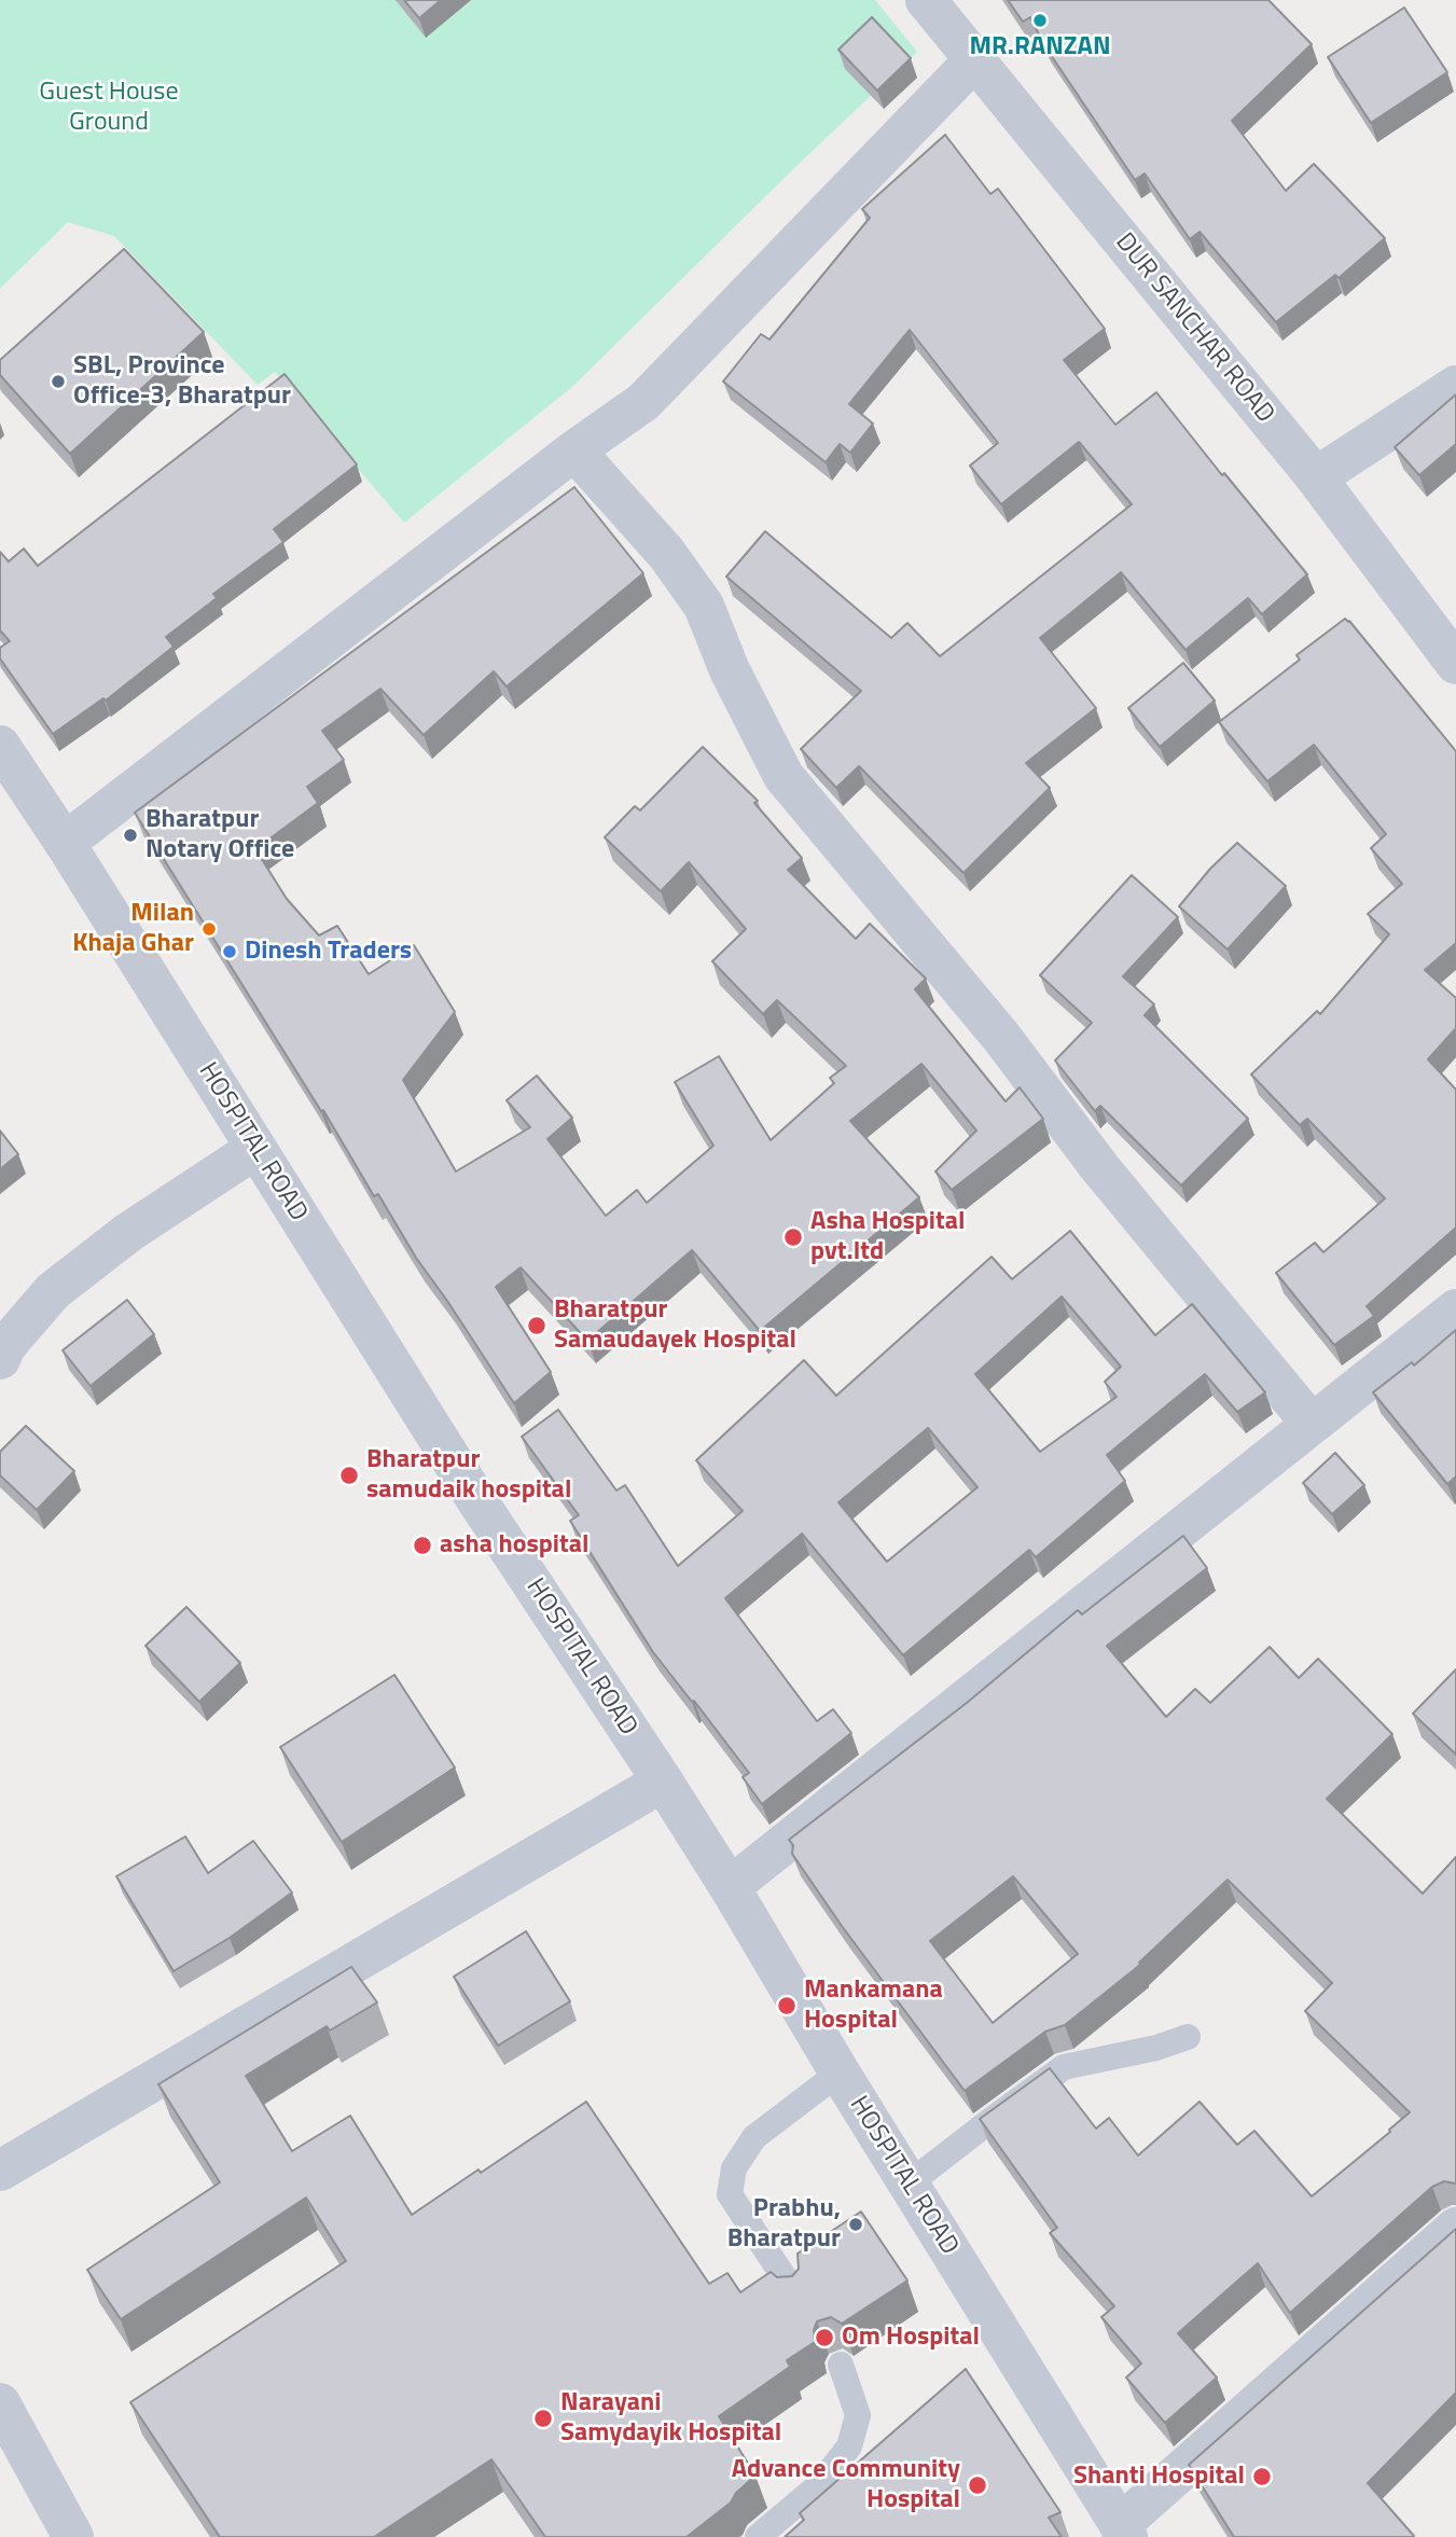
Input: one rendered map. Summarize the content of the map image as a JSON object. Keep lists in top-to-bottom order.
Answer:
{
  "streets": {
    "street": ["DUR SANCHAR ROAD", "HOSPITAL ROAD"]
  },
  "parks": ["Guest House Ground"],
  "places": [
    "MR.RANZAN",
    "SBL, Province Office-3, Bharatpur",
    "Bharatpur Notary Office",
    "Milan Khaja Ghar",
    "Dinesh Traders",
    "Asha Hospital pvt.ltd",
    "Bharatpur Samaudayek Hospital",
    "Bharatpur samudaik hospital",
    "asha hospital",
    "Mankamana Hospital",
    "Prabhu, Bharatpur",
    "Om Hospital",
    "Narayani Samydayik Hospital",
    "Shanti Hospital",
    "Advance Community Hospital"
  ]
}
